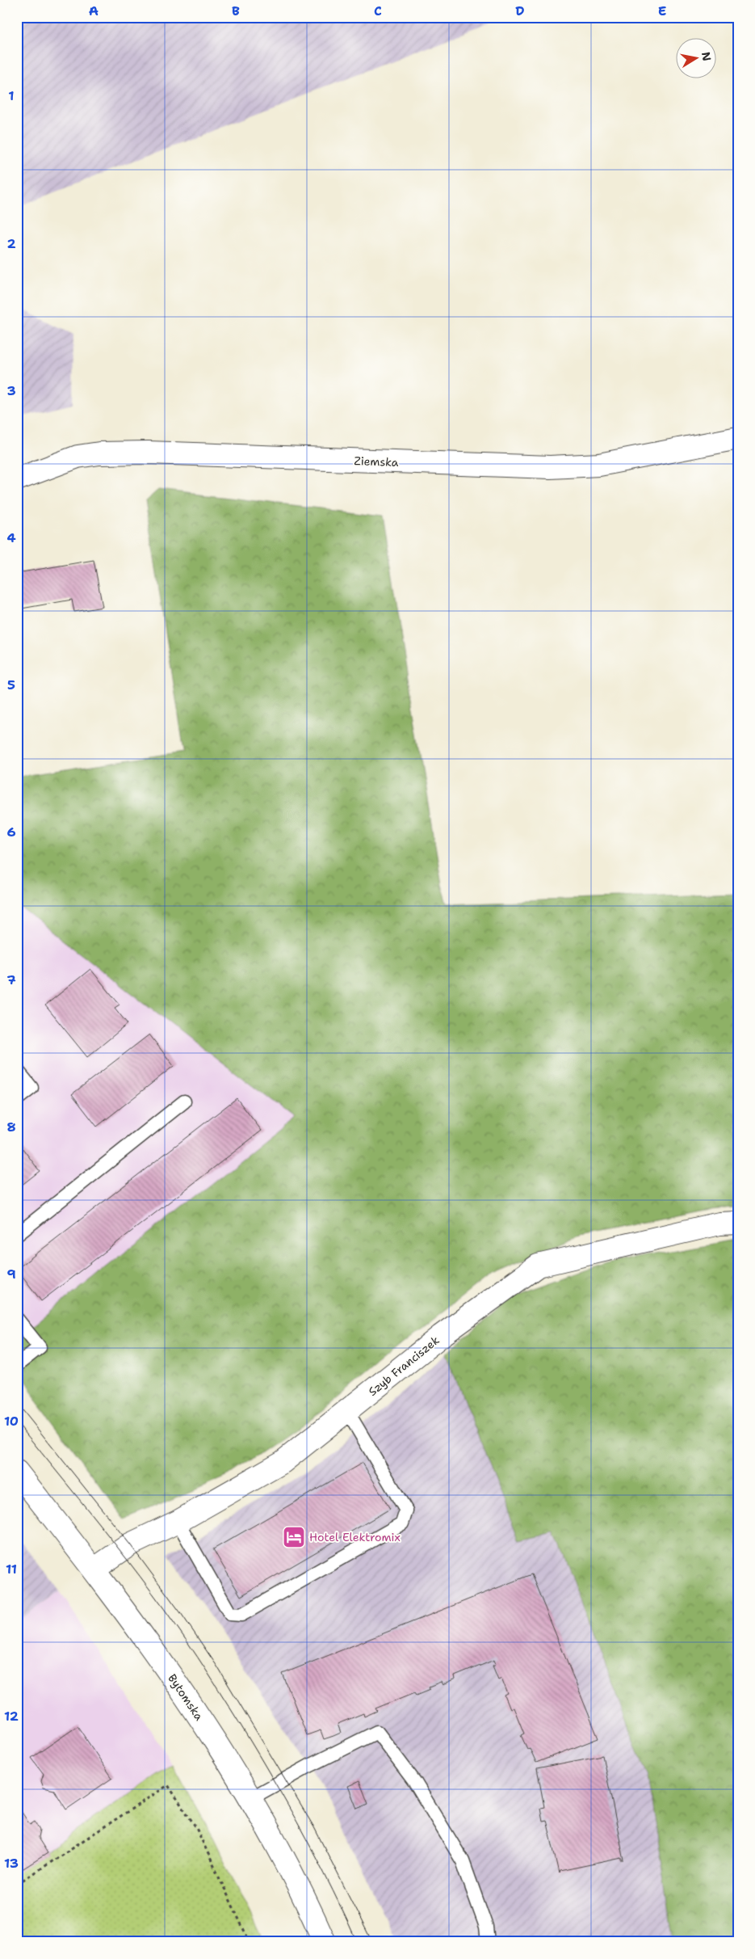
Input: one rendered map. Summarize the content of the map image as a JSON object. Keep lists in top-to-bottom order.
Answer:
{
  "streets": {
    "street": ["Ziemska", "Szyb Franciszek", "Bytomska"]
  },
  "crossings": [
    ["Szyb Franciszek", "Bytomska"]
  ],
  "places": {
    "hotel": ["Hotel Elektromix"]
  },
  "north": "right",
  "grid": {
    "columns": [
      "A",
      "B",
      "C",
      "D",
      "E"
    ],
    "rows": [
      "1",
      "2",
      "3",
      "4",
      "5",
      "6",
      "7",
      "8",
      "9",
      "10",
      "11",
      "12",
      "13"
    ]
  }
}
